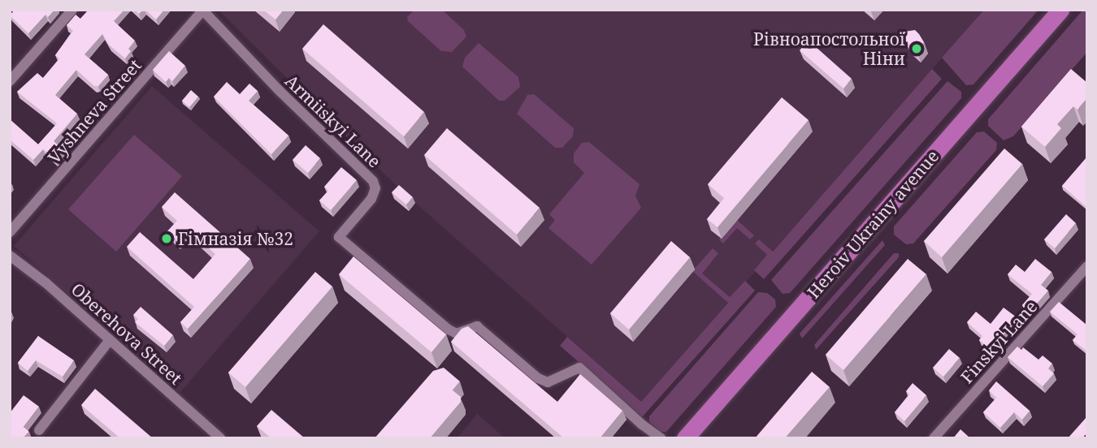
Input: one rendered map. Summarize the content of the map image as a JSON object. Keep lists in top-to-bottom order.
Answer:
{
  "streets": {
    "highway": ["Heroiv Ukrainy avenue"],
    "street": [
      "Vyshneva Street",
      "Armiiskyi Lane",
      "Oberehova Street",
      "Finskyi Lane"
    ]
  },
  "crossings": [
    ["Vyshneva Street", "Armiiskyi Lane"]
  ],
  "places": ["Рівноапостольної Ніни", "Гімназія №32"]
}
